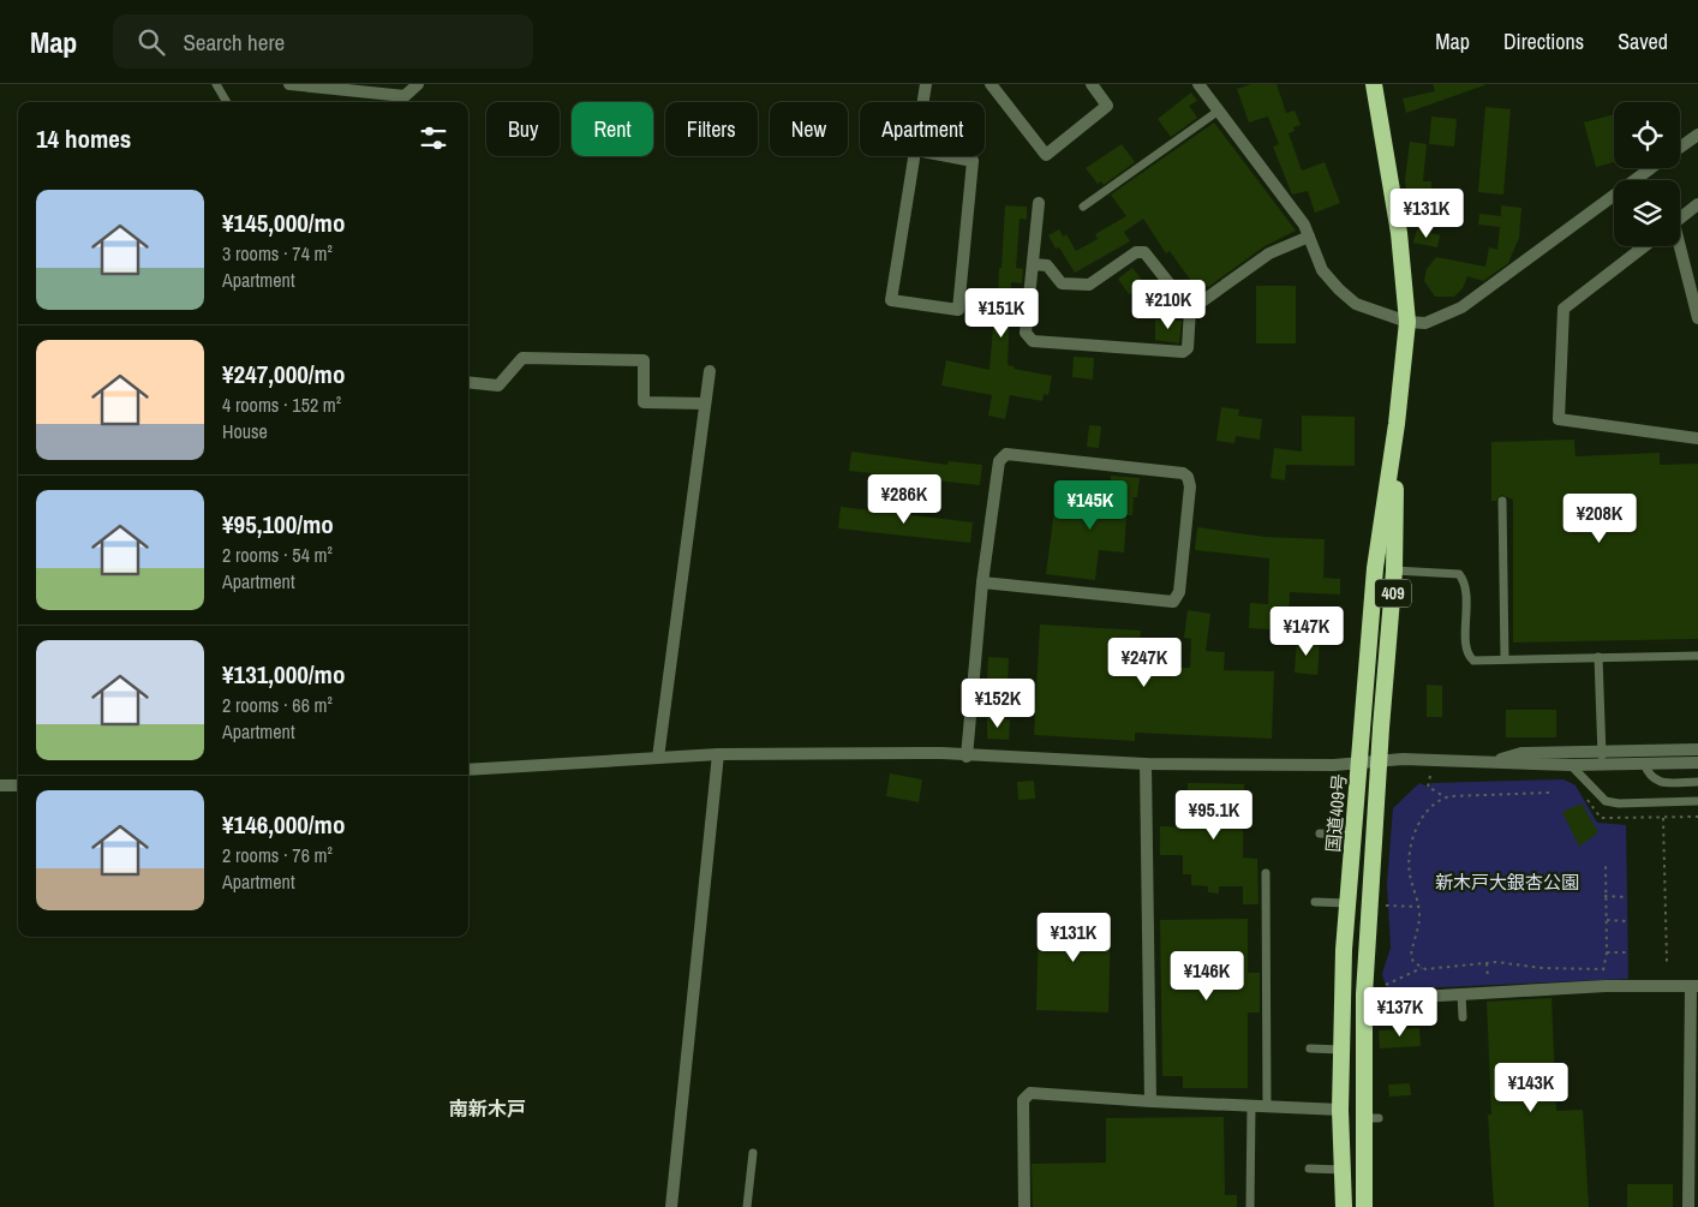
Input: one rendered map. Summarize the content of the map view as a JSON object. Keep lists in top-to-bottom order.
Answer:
{
  "streets": {
    "highway": ["409", "国道409号"]
  },
  "districts": ["南新木戸"],
  "parks": ["新木戸大銀杏公園"],
  "page": {
    "header": "Map",
    "search": "Search here",
    "nav": ["Map", "Directions", "Saved"],
    "chip": [
      "Buy",
      "Rent",
      "Filters",
      "New",
      "Apartment"
    ],
    "heading": "14 homes",
    "list": [
      {
        "name": "¥145,000/mo",
        "note": "3 rooms · 74 m² · Apartment"
      },
      {
        "name": "¥247,000/mo",
        "note": "4 rooms · 152 m² · House"
      },
      {
        "name": "¥95,100/mo",
        "note": "2 rooms · 54 m² · Apartment"
      },
      {
        "name": "¥131,000/mo",
        "note": "2 rooms · 66 m² · Apartment"
      },
      {
        "name": "¥146,000/mo",
        "note": "2 rooms · 76 m² · Apartment"
      }
    ],
    "price": [
      "¥131K",
      "¥210K",
      "¥151K",
      "¥286K",
      "¥145K",
      "¥208K",
      "¥147K",
      "¥247K",
      "¥152K",
      "¥95.1K",
      "¥131K",
      "¥146K",
      "¥137K",
      "¥143K"
    ]
  }
}
